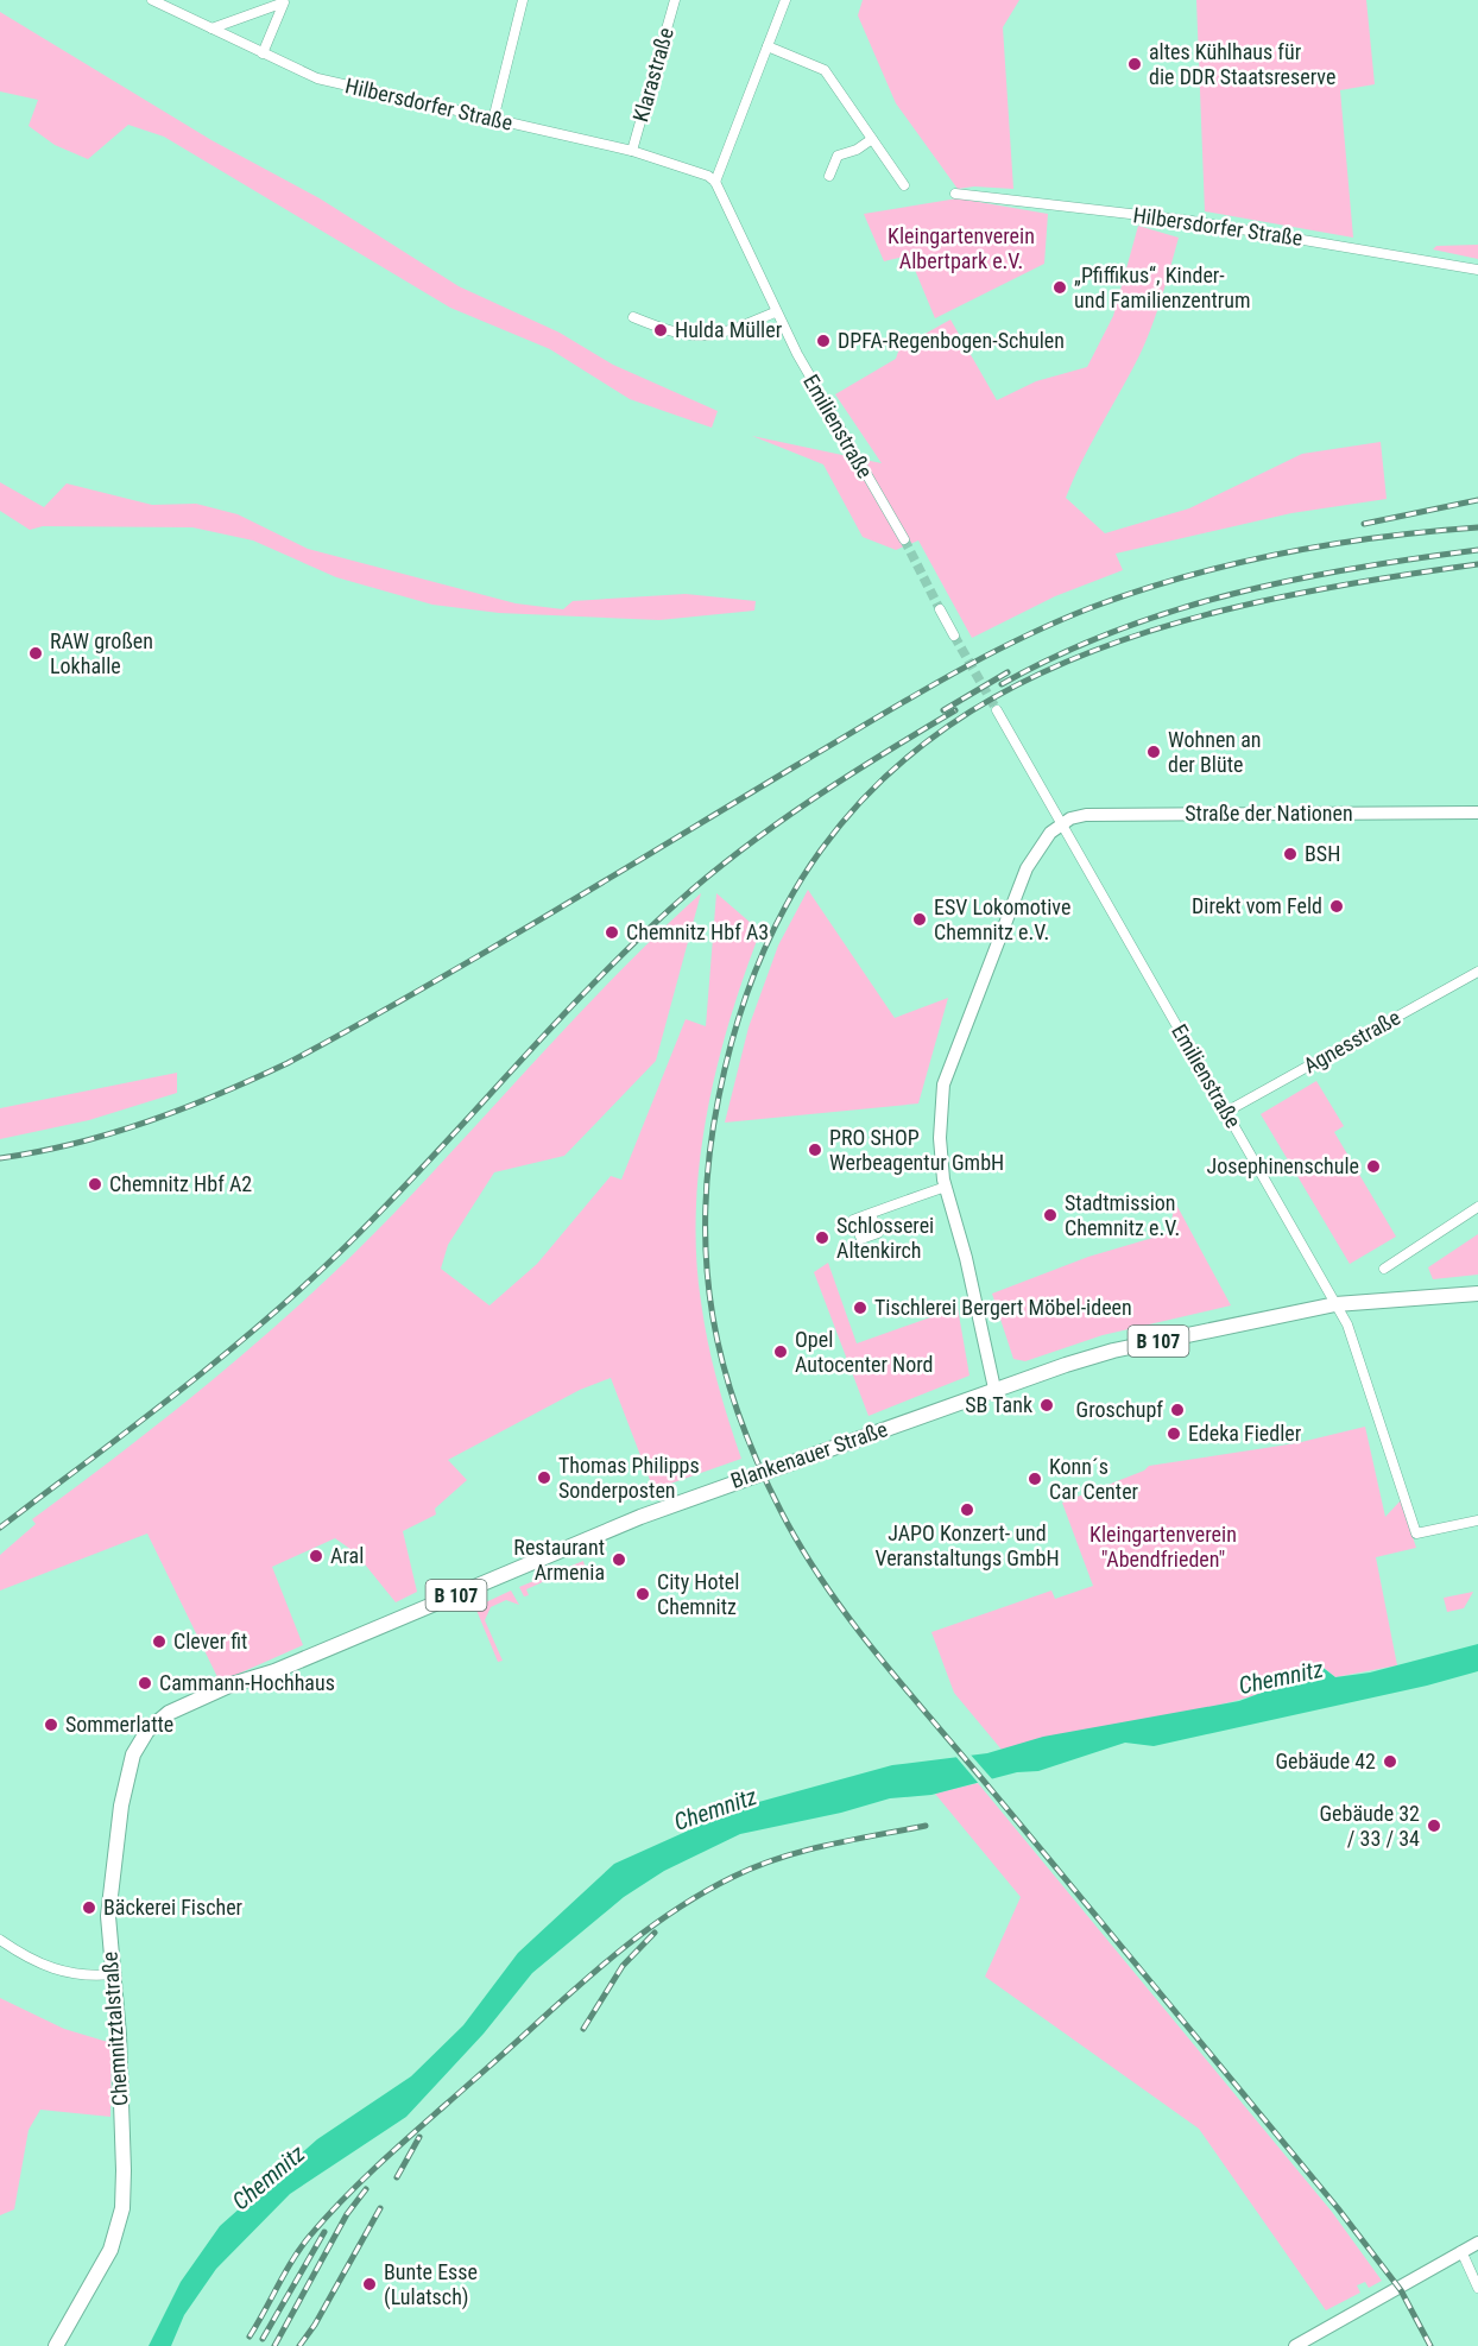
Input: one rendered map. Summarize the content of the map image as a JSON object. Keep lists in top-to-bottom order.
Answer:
{
  "streets": {
    "main road": [
      "Straße der Nationen",
      "B 107",
      "Blankenauer Straße",
      "Chemnitztalstraße"
    ],
    "street": [
      "Klarastraße",
      "Hilbersdorfer Straße",
      "Emilienstraße",
      "Agnesstraße"
    ]
  },
  "crossings": [
    ["Klarastraße", "Hilbersdorfer Straße"],
    ["Hilbersdorfer Straße", "Emilienstraße"],
    ["Emilienstraße", "Straße der Nationen"],
    ["Emilienstraße", "Agnesstraße"],
    ["Emilienstraße", "Blankenauer Straße"],
    ["Blankenauer Straße", "Chemnitztalstraße"]
  ],
  "water": ["Chemnitz"],
  "parks": ["Kleingartenverein Albertpark e.V.", "Kleingartenverein \"Abendfrieden\""],
  "places": [
    "altes Kühlhaus für die DDR Staatsreserve",
    "„Pfiffikus“, Kinder- und Familienzentrum",
    "Hulda Müller",
    "DPFA-Regenbogen-Schulen",
    "RAW großen Lokhalle",
    "Wohnen an der Blüte",
    "BSH",
    "Direkt vom Feld",
    "ESV Lokomotive Chemnitz e.V.",
    "Chemnitz Hbf A3",
    "PRO SHOP Werbeagentur GmbH",
    "Josephinenschule",
    "Chemnitz Hbf A2",
    "Stadtmission Chemnitz e.V.",
    "Schlosserei Altenkirch",
    "Tischlerei Bergert Möbel-ideen",
    "Opel Autocenter Nord",
    "SB Tank",
    "Groschupf",
    "Edeka Fiedler",
    "Thomas Philipps Sonderposten",
    "Konn´s Car Center",
    "JAPO Konzert- und Veranstaltungs GmbH",
    "Aral",
    "Restaurant Armenia",
    "City Hotel Chemnitz",
    "Clever fit",
    "Cammann-Hochhaus",
    "Sommerlatte",
    "Gebäude 42",
    "Gebäude 32 / 33 / 34",
    "Bäckerei Fischer",
    "Bunte Esse (Lulatsch)"
  ]
}
